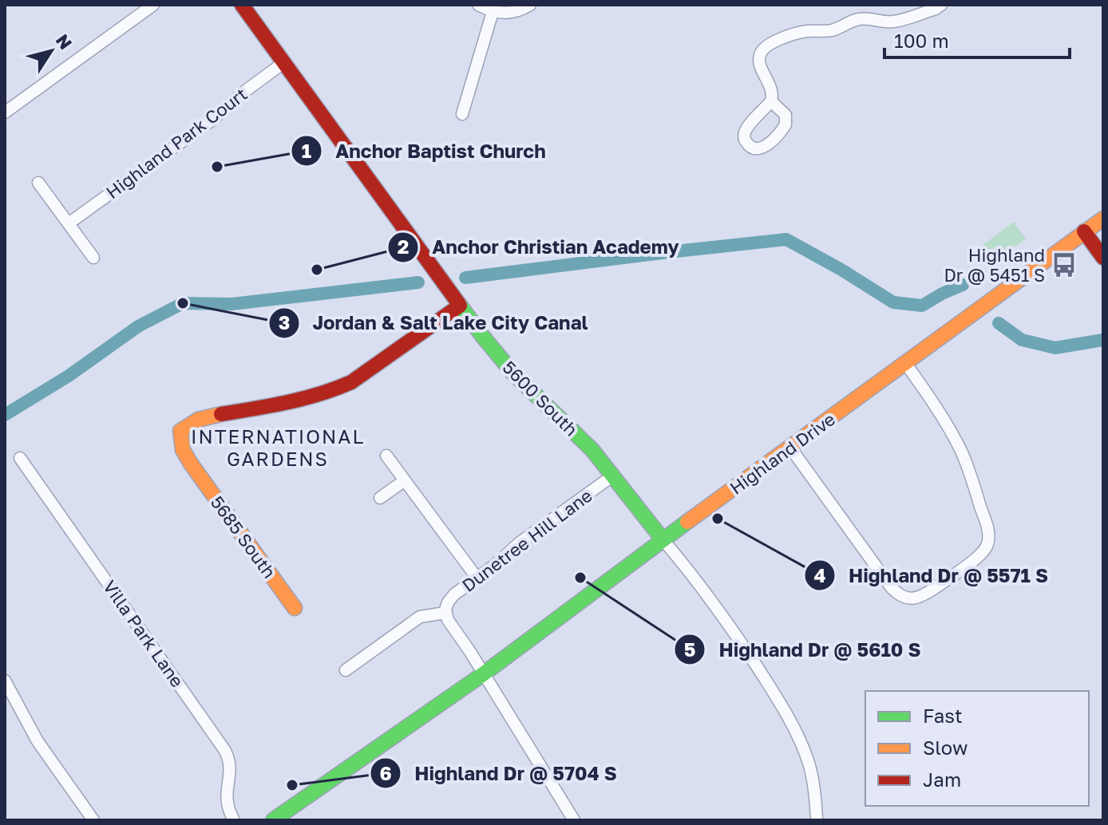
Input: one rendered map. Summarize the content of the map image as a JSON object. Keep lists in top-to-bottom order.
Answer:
{
  "streets": {
    "main road": ["5600 South", "Highland Drive", "5685 South"],
    "street": ["Highland Park Court", "Dunetree Hill Lane", "Villa Park Lane"]
  },
  "crossings": [
    ["Highland Park Court", "5600 South"],
    ["5600 South", "Highland Drive"],
    ["5600 South", "5685 South"],
    ["5600 South", "Dunetree Hill Lane"]
  ],
  "districts": ["INTERNATIONAL GARDENS"],
  "places": {
    "other": [
      "Anchor Baptist Church",
      "Anchor Christian Academy",
      "Jordan & Salt Lake City Canal",
      "Highland Dr @ 5571 S",
      "Highland Dr @ 5610 S",
      "Highland Dr @ 5704 S"
    ],
    "bus stop": ["Highland Dr @ 5451 S"]
  },
  "legend": ["Fast", "Slow", "Jam"],
  "scale_bar": "100 m",
  "north": "top right"
}
